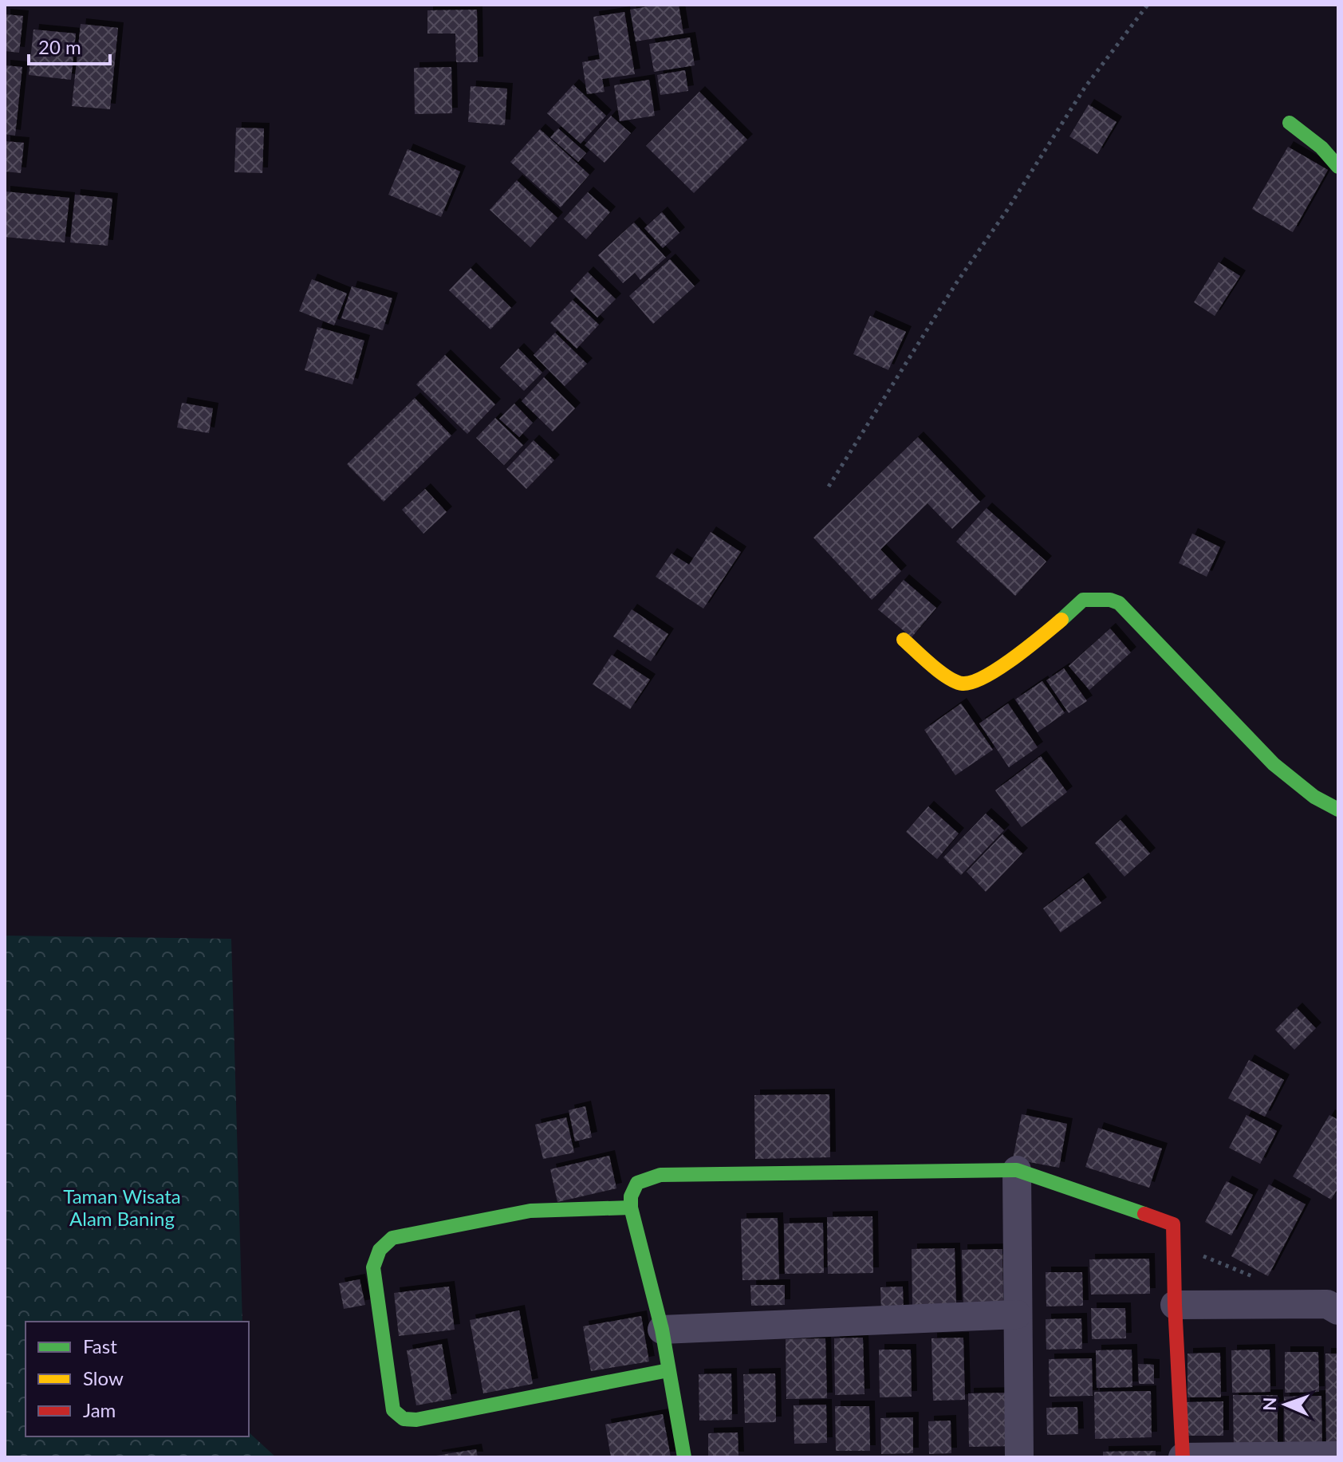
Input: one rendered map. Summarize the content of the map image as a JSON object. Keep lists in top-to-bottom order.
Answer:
{
  "parks": ["Taman Wisata Alam Baning"],
  "legend": ["Fast", "Slow", "Jam"],
  "scale_bar": "20 m",
  "north": "left"
}
